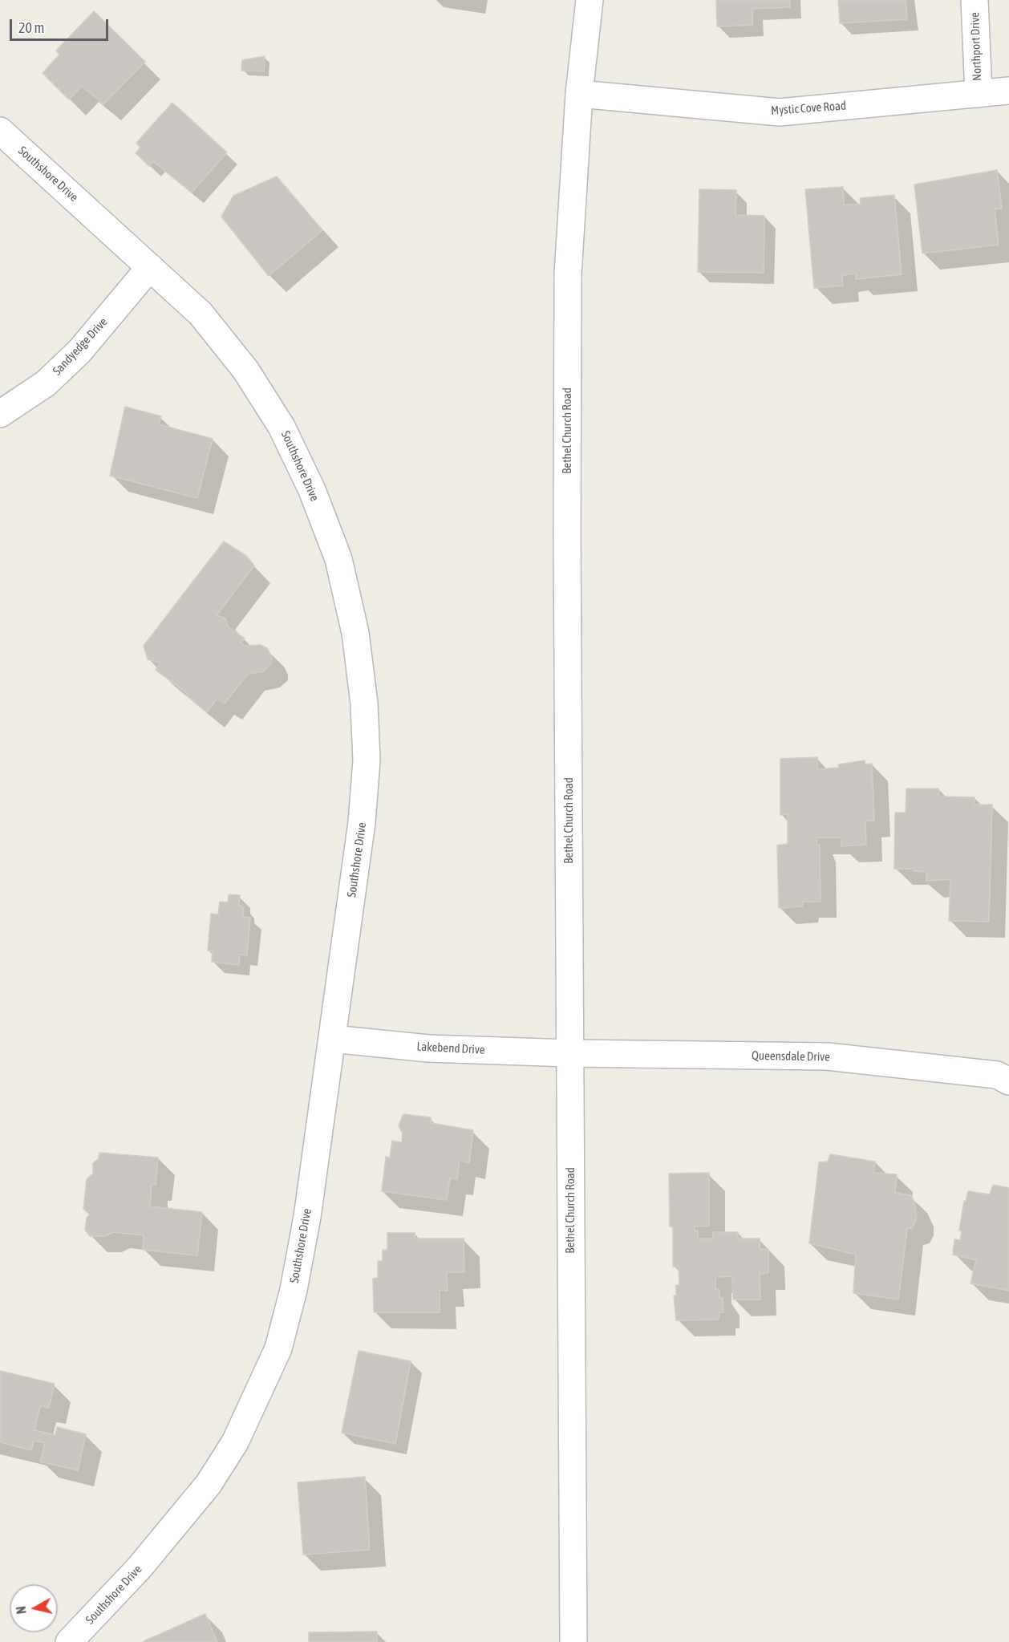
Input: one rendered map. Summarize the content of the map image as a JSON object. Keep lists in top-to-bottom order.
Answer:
{
  "streets": {
    "street": [
      "Northport Drive",
      "Mystic Cove Road",
      "Southshore Drive",
      "Sandyedge Drive",
      "Bethel Church Road",
      "Lakebend Drive",
      "Queensdale Drive"
    ]
  },
  "crossings": [
    ["Northport Drive", "Mystic Cove Road"],
    ["Mystic Cove Road", "Bethel Church Road"],
    ["Southshore Drive", "Sandyedge Drive"],
    ["Southshore Drive", "Lakebend Drive"],
    ["Bethel Church Road", "Lakebend Drive"],
    ["Bethel Church Road", "Queensdale Drive"],
    ["Lakebend Drive", "Queensdale Drive"]
  ],
  "scale_bar": "20 m",
  "north": "left"
}
